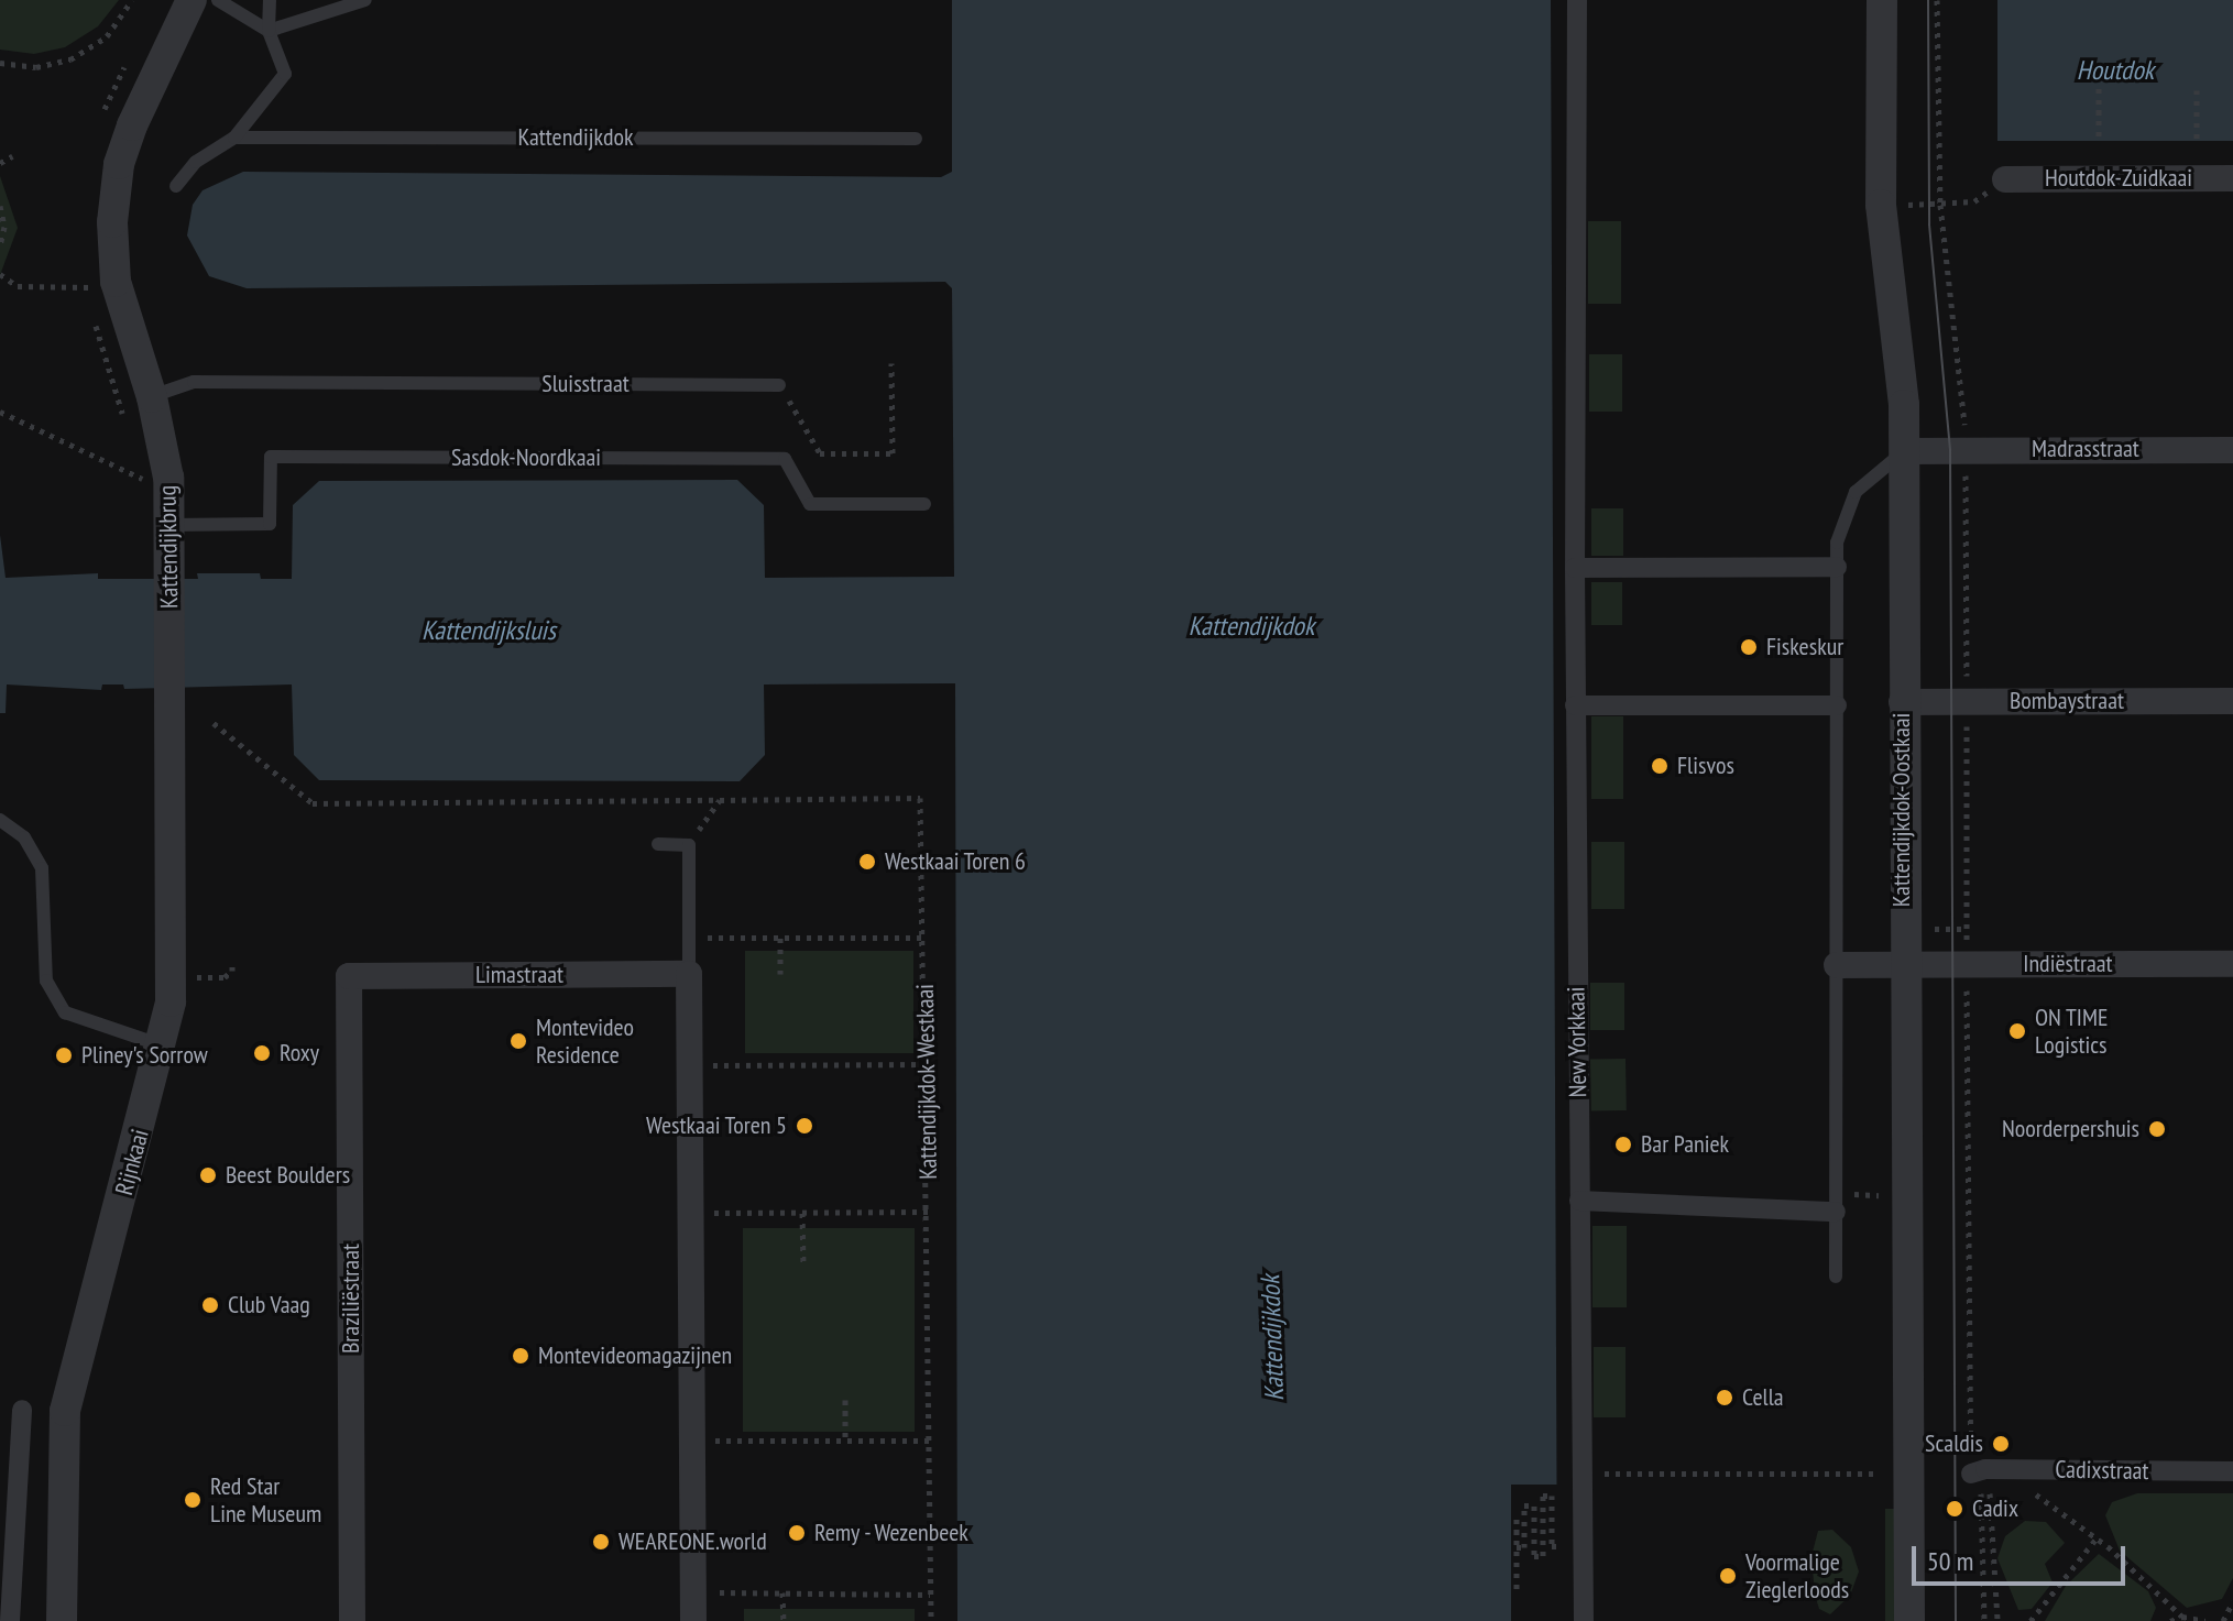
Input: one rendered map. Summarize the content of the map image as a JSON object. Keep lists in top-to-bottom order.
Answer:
{
  "streets": {
    "street": [
      "Houtdok-Zuidkaai",
      "Madrasstraat",
      "Kattendijkbrug",
      "Bombaystraat",
      "Kattendijkdok-Oostkaai",
      "Indiëstraat",
      "Limastraat",
      "New Yorkkaai",
      "Rijnkaai",
      "Braziliëstraat",
      "Cadixstraat"
    ],
    "lane": ["Kattendijkdok", "Sluisstraat", "Sasdok-Noordkaai"],
    "path": ["Kattendijkdok-Westkaai"]
  },
  "crossings": [
    ["Sluisstraat", "Kattendijkbrug"],
    ["Madrasstraat", "Kattendijkdok-Oostkaai"],
    ["Sasdok-Noordkaai", "Kattendijkbrug"],
    ["Kattendijkbrug", "Rijnkaai"],
    ["Bombaystraat", "Kattendijkdok-Oostkaai"],
    ["Kattendijkdok-Oostkaai", "Indiëstraat"],
    ["Limastraat", "Braziliëstraat"]
  ],
  "water": ["Houtdok", "Kattendijkdok", "Kattendijksluis"],
  "places": [
    "Fiskeskur",
    "Flisvos",
    "Westkaai Toren 6",
    "ON TIME Logistics",
    "Montevideo Residence",
    "Roxy",
    "Pliney's Sorrow",
    "Westkaai Toren 5",
    "Noorderpershuis",
    "Bar Paniek",
    "Beest Boulders",
    "Club Vaag",
    "Montevideomagazijnen",
    "Cella",
    "Scaldis",
    "Red Star Line Museum",
    "Cadix",
    "Remy - Wezenbeek",
    "WEAREONE.world",
    "Voormalige Zieglerloods"
  ],
  "scale_bar": "50 m"
}
